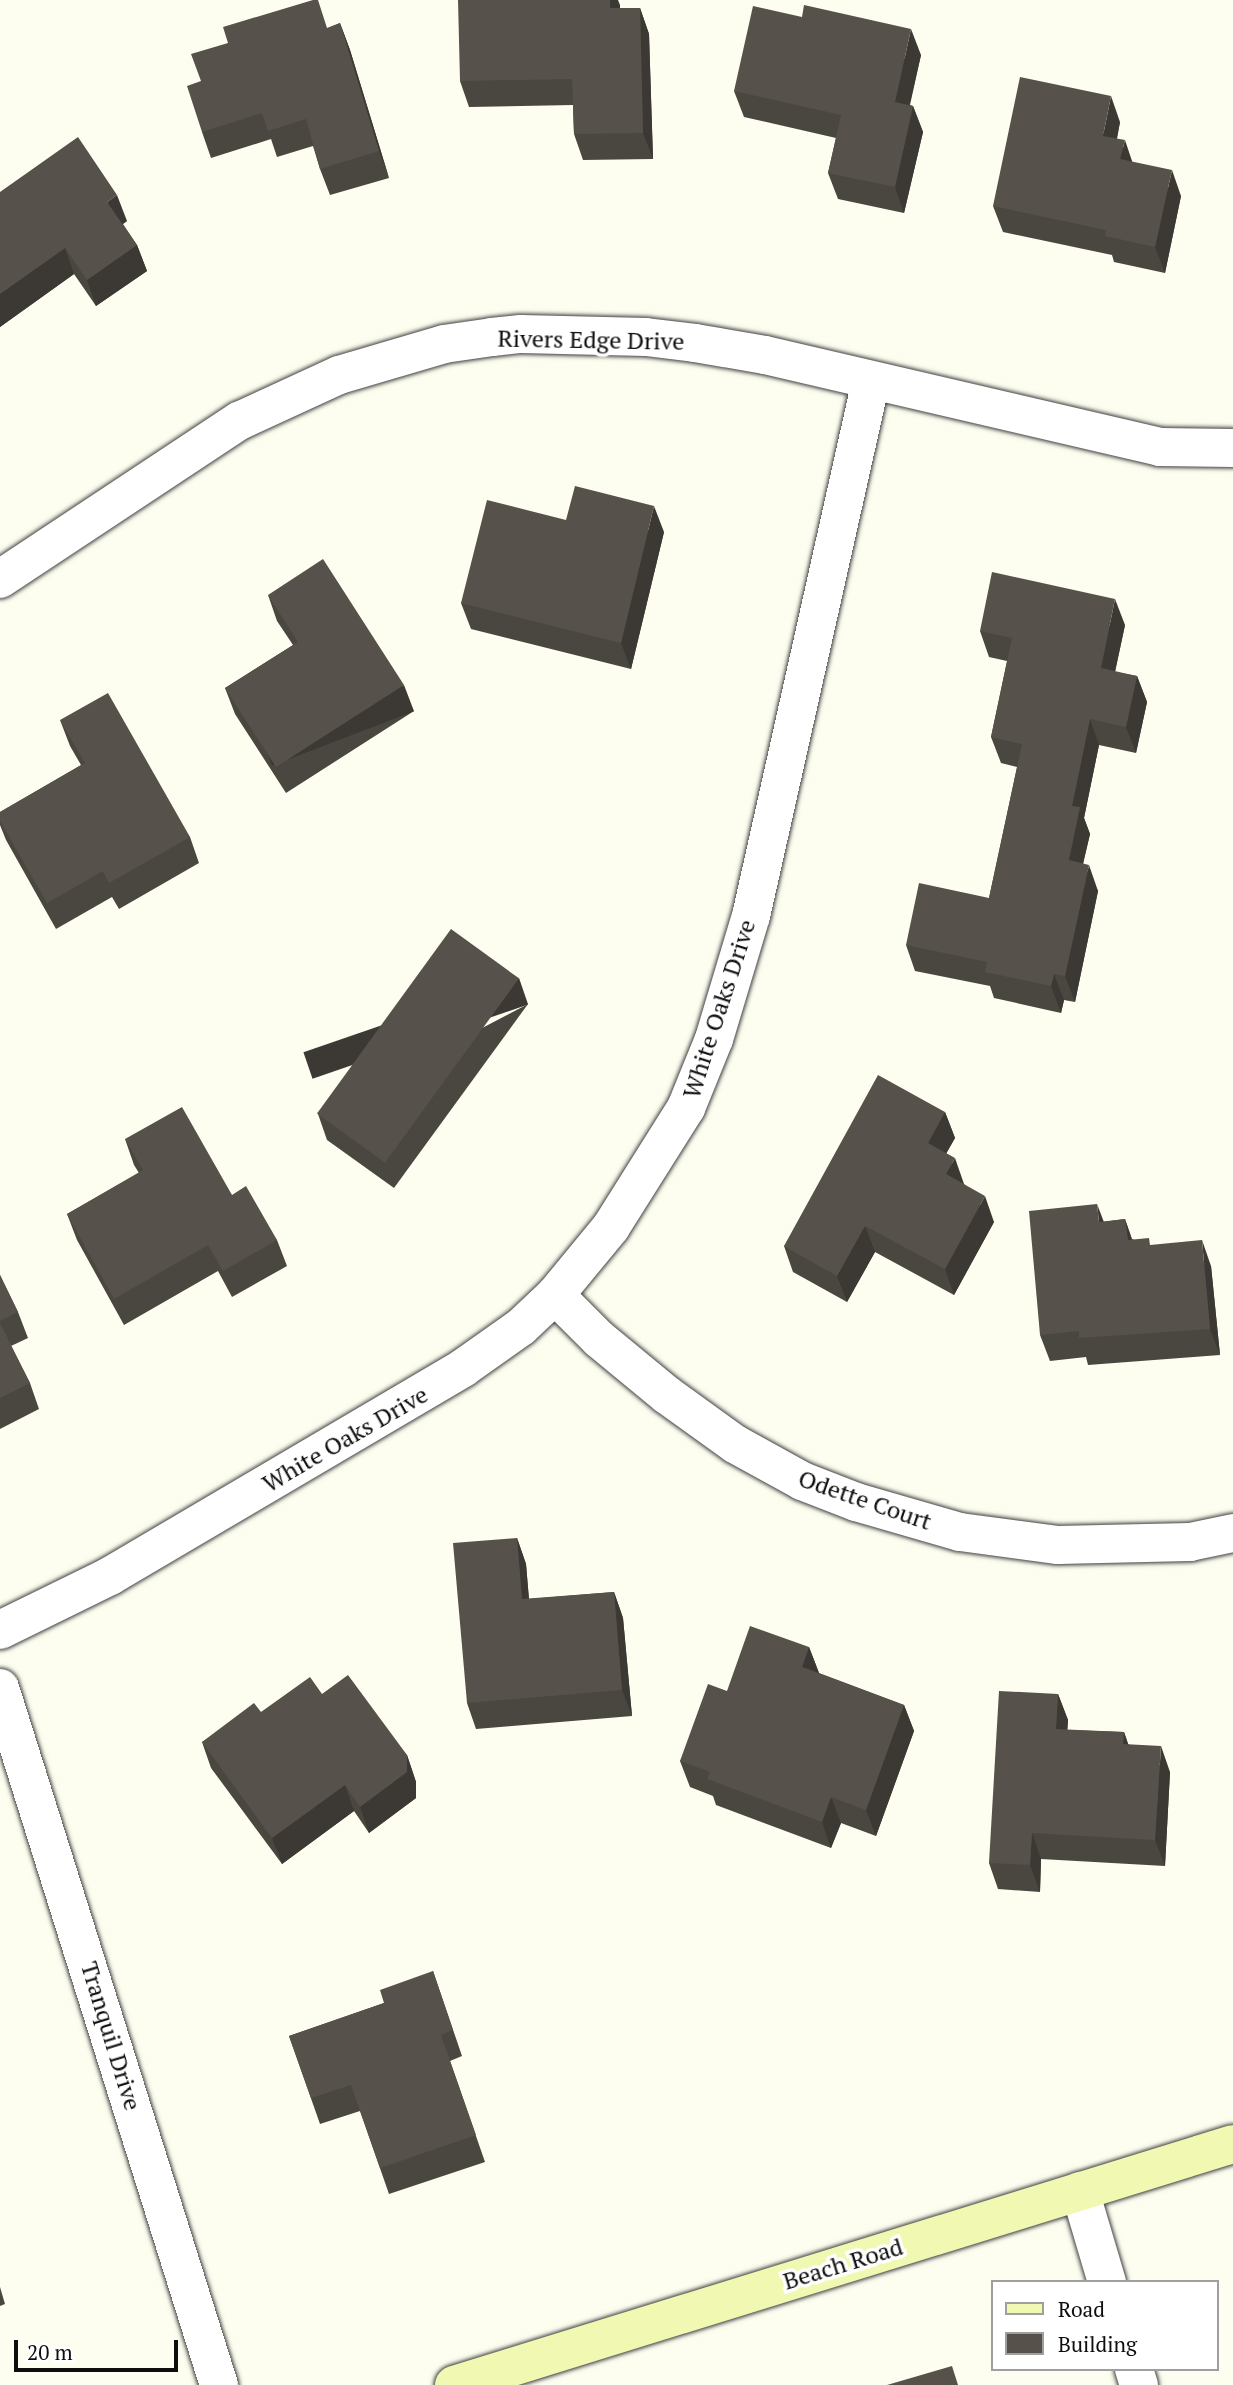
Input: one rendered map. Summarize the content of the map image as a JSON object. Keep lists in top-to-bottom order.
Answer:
{
  "streets": {
    "street": [
      "Rivers Edge Drive",
      "White Oaks Drive",
      "Odette Court",
      "Tranquil Drive",
      "Beach Road"
    ]
  },
  "crossings": [
    ["Rivers Edge Drive", "White Oaks Drive"],
    ["White Oaks Drive", "Odette Court"]
  ],
  "legend": ["Road", "Building"],
  "scale_bar": "20 m"
}
